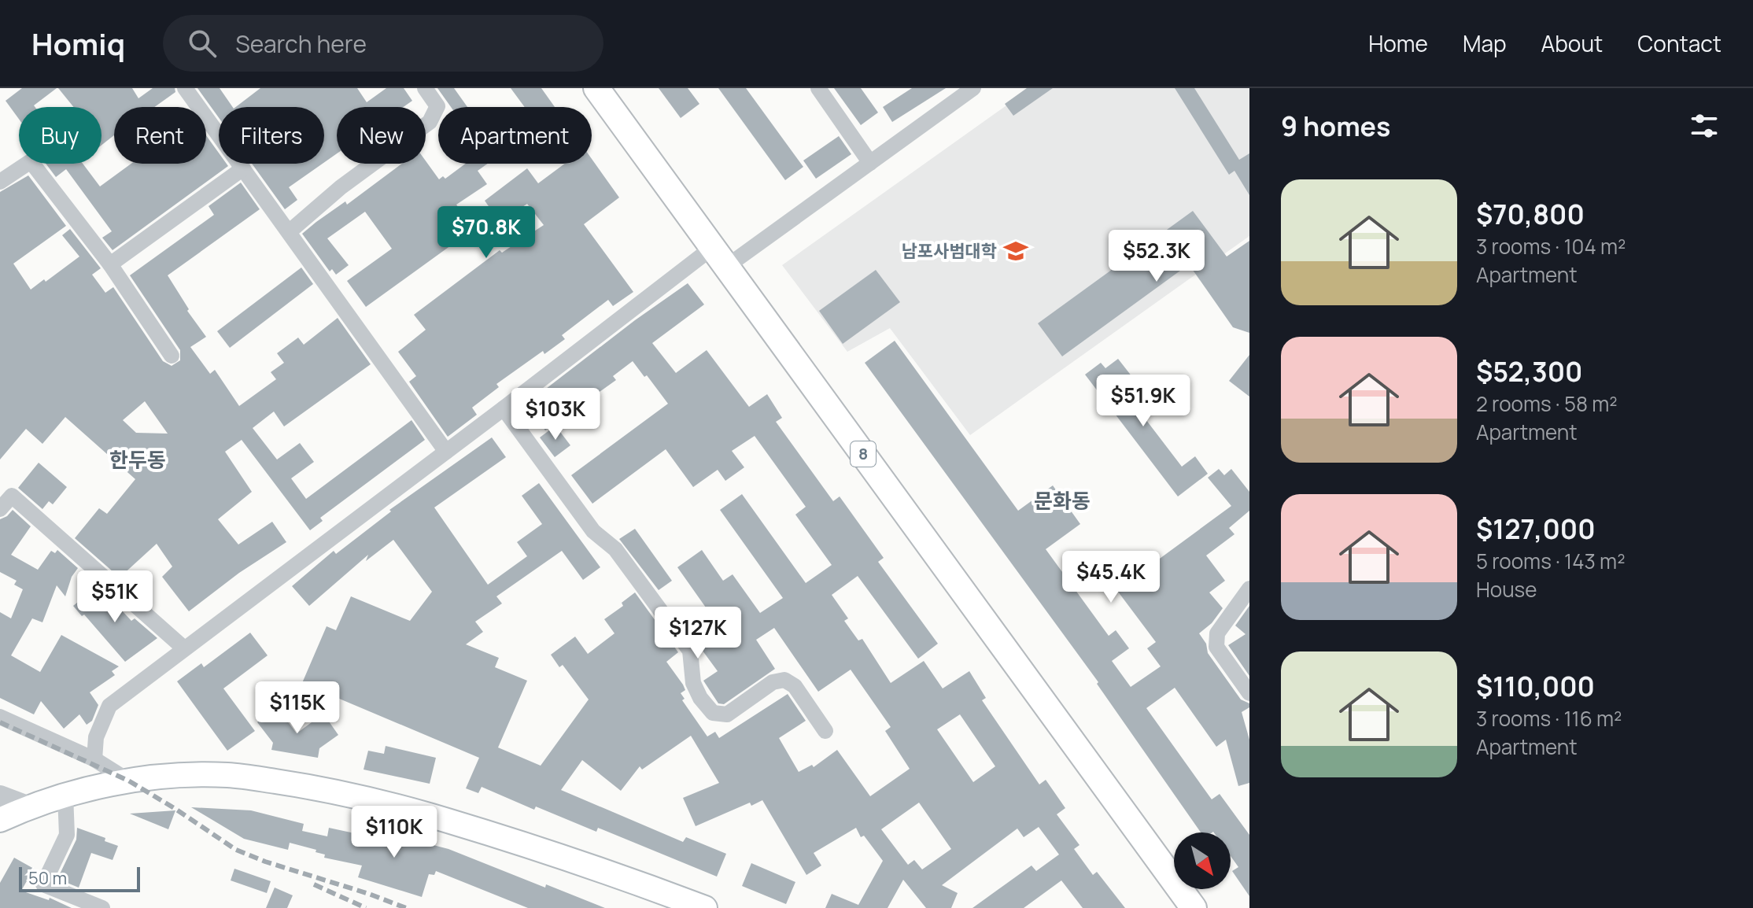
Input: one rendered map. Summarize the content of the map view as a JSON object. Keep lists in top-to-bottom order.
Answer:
{
  "streets": {
    "main road": ["8"]
  },
  "districts": ["한두동", "문화동"],
  "places": {
    "school or university": ["남포사범대학"]
  },
  "scale_bar": "50 m",
  "north": "bottom right",
  "page": {
    "header": "Homiq",
    "search": "Search here",
    "nav": [
      "Home",
      "Map",
      "About",
      "Contact"
    ],
    "heading": "9 homes",
    "chip": [
      "Buy",
      "Rent",
      "Filters",
      "New",
      "Apartment"
    ],
    "list": [
      {
        "name": "$70,800",
        "note": "3 rooms · 104 m² · Apartment"
      },
      {
        "name": "$52,300",
        "note": "2 rooms · 58 m² · Apartment"
      },
      {
        "name": "$127,000",
        "note": "5 rooms · 143 m² · House"
      },
      {
        "name": "$110,000",
        "note": "3 rooms · 116 m² · Apartment"
      }
    ],
    "price": [
      "$70.8K",
      "$52.3K",
      "$51.9K",
      "$103K",
      "$45.4K",
      "$51K",
      "$127K",
      "$115K",
      "$110K"
    ],
    "scale": "50 m"
  }
}
